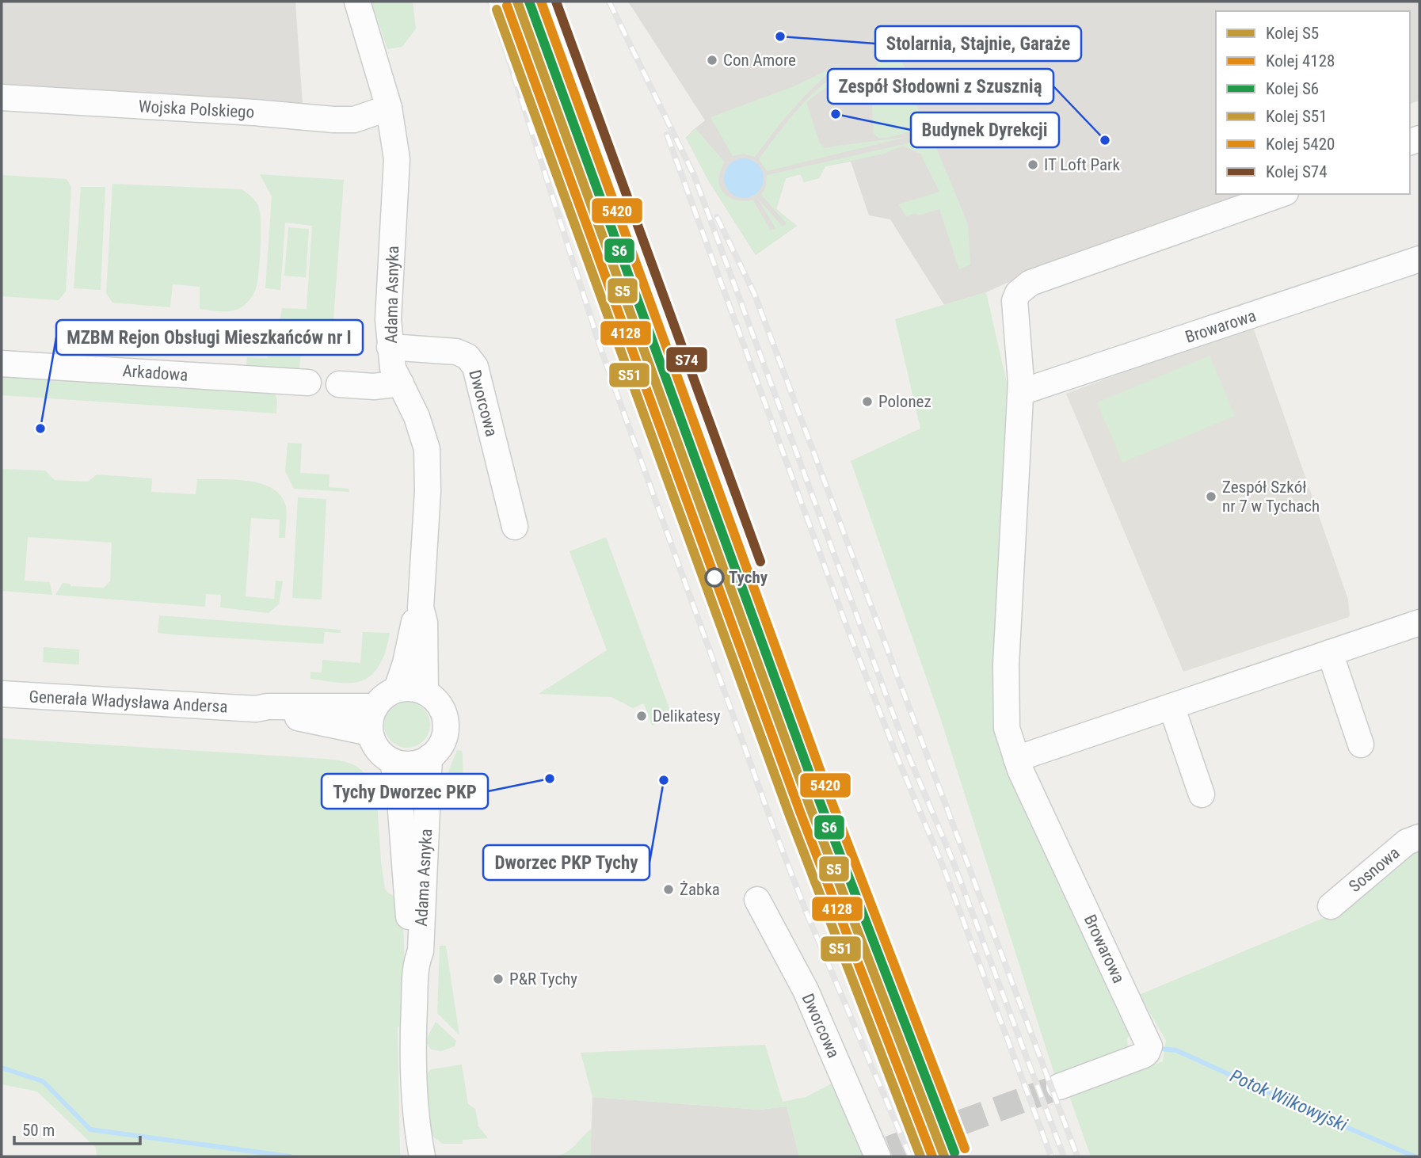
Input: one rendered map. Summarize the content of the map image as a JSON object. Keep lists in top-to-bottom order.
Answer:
{
  "streets": {
    "street": [
      "Wojska Polskiego",
      "Adama Asnyka",
      "Browarowa",
      "Arkadowa",
      "Dworcowa",
      "Generała Władysława Andersa",
      "Sosnowa"
    ]
  },
  "crossings": [
    ["Wojska Polskiego", "Adama Asnyka"],
    ["Adama Asnyka", "Dworcowa"],
    ["Adama Asnyka", "Generała Władysława Andersa"]
  ],
  "water": ["Potok Wilkowyjski"],
  "places": [
    "Stolarnia, Stajnie, Garaże",
    "Con Amore",
    "Budynek Dyrekcji",
    "Zespół Słodowni z Szusznią",
    "IT Loft Park",
    "Polonez",
    "MZBM Rejon Obsługi Mieszkańców nr I",
    "Zespół Szkół nr 7 w Tychach",
    "Tychy",
    "Delikatesy",
    "Tychy Dworzec PKP",
    "Dworzec PKP Tychy",
    "Żabka",
    "P&R Tychy"
  ],
  "lines": [
    "rail line S5",
    "rail line S6",
    "rail line 5420",
    "rail line S74",
    "rail line 4128",
    "rail line S51"
  ],
  "legend": [
    "Kolej S5",
    "Kolej 4128",
    "Kolej S6",
    "Kolej S51",
    "Kolej 5420",
    "Kolej S74"
  ],
  "scale_bar": "50 m"
}
